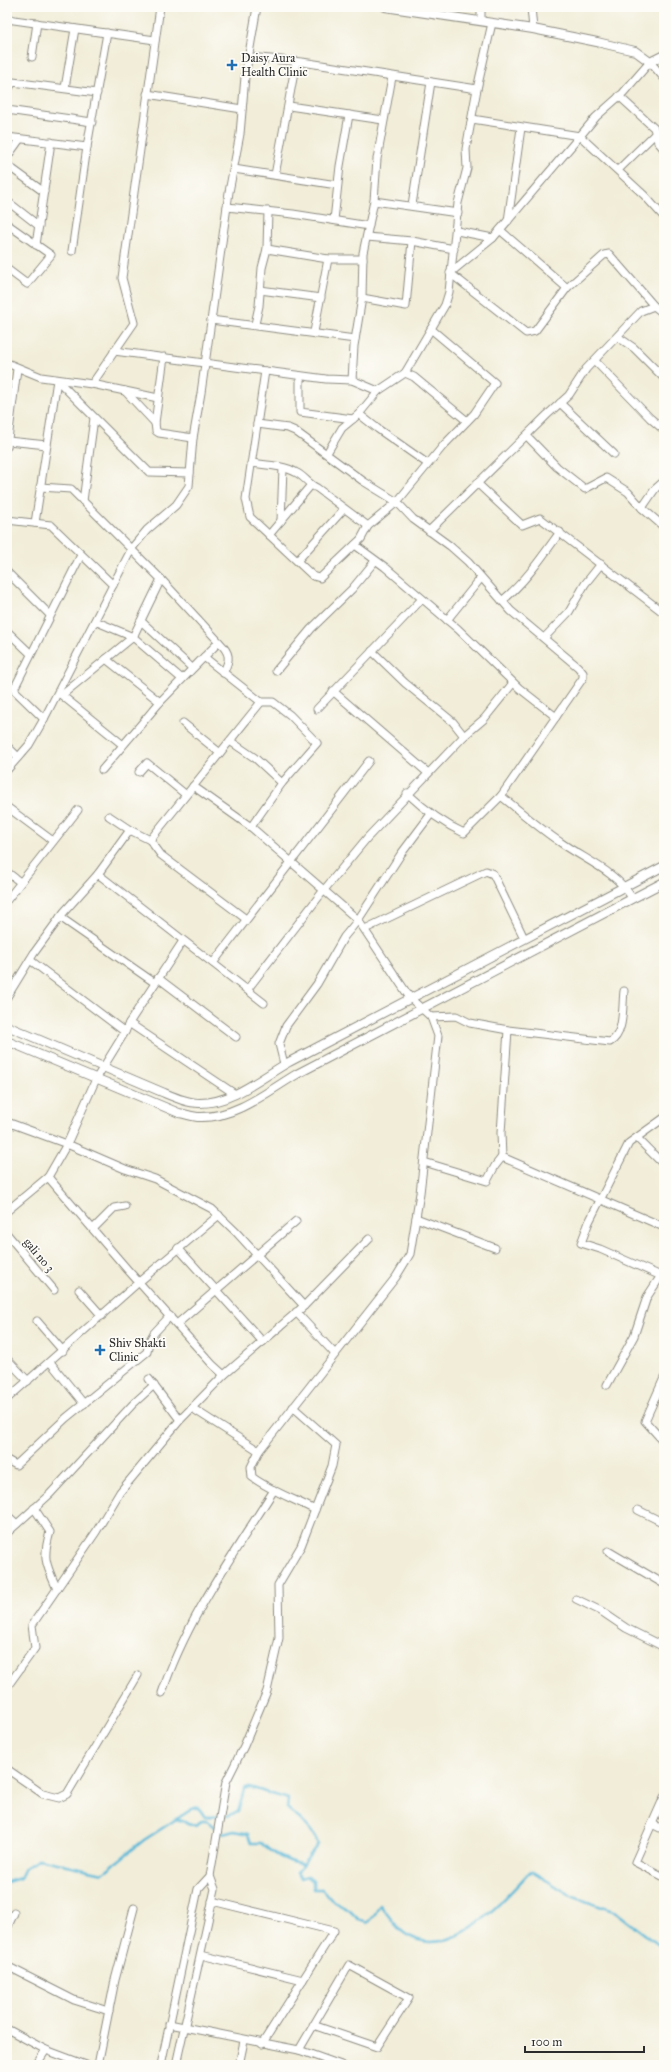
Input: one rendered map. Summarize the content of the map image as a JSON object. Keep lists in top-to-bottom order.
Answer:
{
  "streets": {
    "street": ["gali no 3"]
  },
  "places": {
    "health": ["Daisy Aura Health Clinic", "Shiv Shakti Clinic"]
  },
  "scale_bar": "100 m"
}
